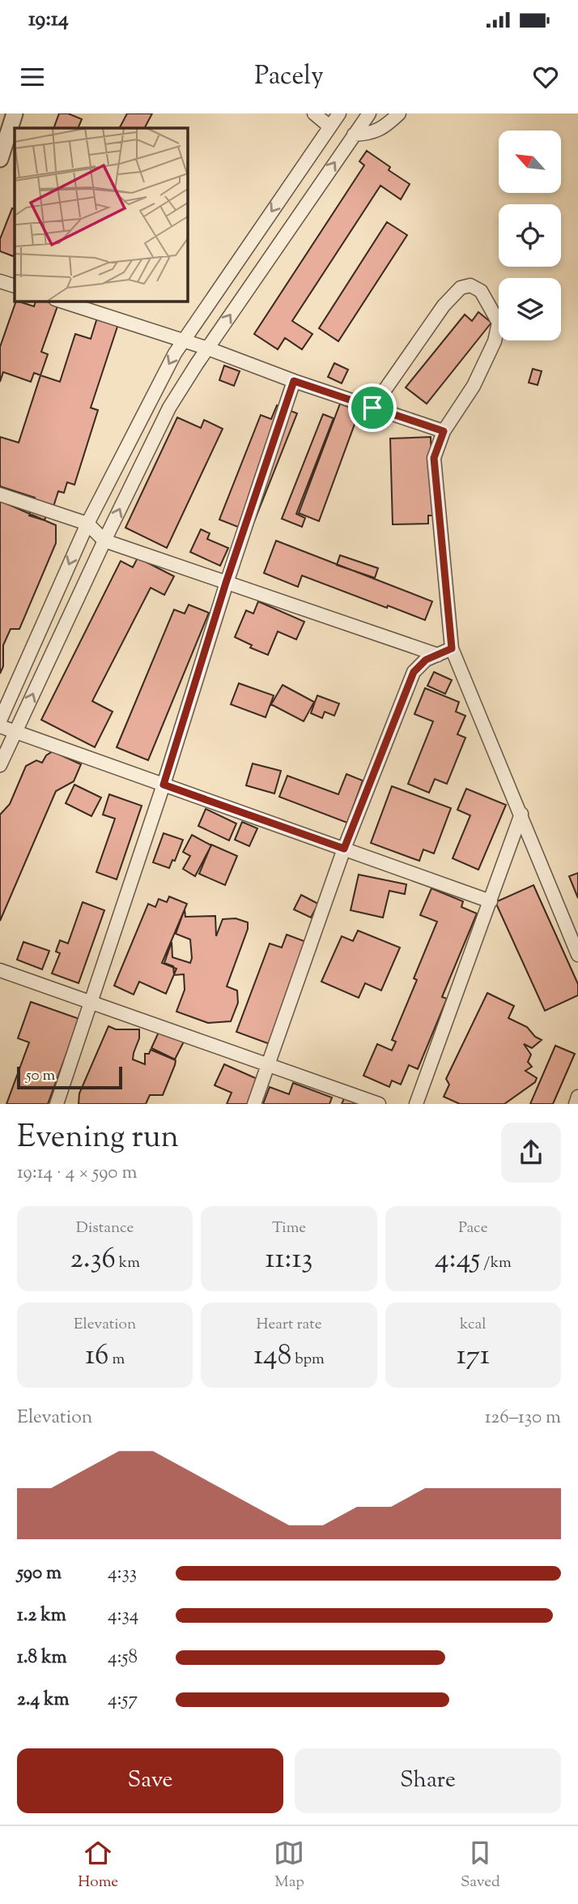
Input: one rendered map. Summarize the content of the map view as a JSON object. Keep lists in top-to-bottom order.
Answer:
{
  "scale_bar": "50 m",
  "north": "top left",
  "page": {
    "status": "19:14",
    "header": "Pacely",
    "scale": "50 m",
    "heading": ["Evening run", "19:14 · 4 × 590 m"],
    "stats": [
      ["Distance", "2.36 km"],
      ["Time", "11:13"],
      ["Pace", "4:45 /km"],
      ["Elevation", "16 m"],
      ["Heart rate", "148 bpm"],
      ["kcal", "171"]
    ],
    "chart": ["Elevation", "126–130 m"],
    "list": [
      {
        "name": "590 m",
        "note": "4:33"
      },
      {
        "name": "1.2 km",
        "note": "4:34"
      },
      {
        "name": "1.8 km",
        "note": "4:58"
      },
      {
        "name": "2.4 km",
        "note": "4:57"
      }
    ],
    "buttons": ["Save", "Share"],
    "tabs": ["Home", "Map", "Saved"]
  }
}
